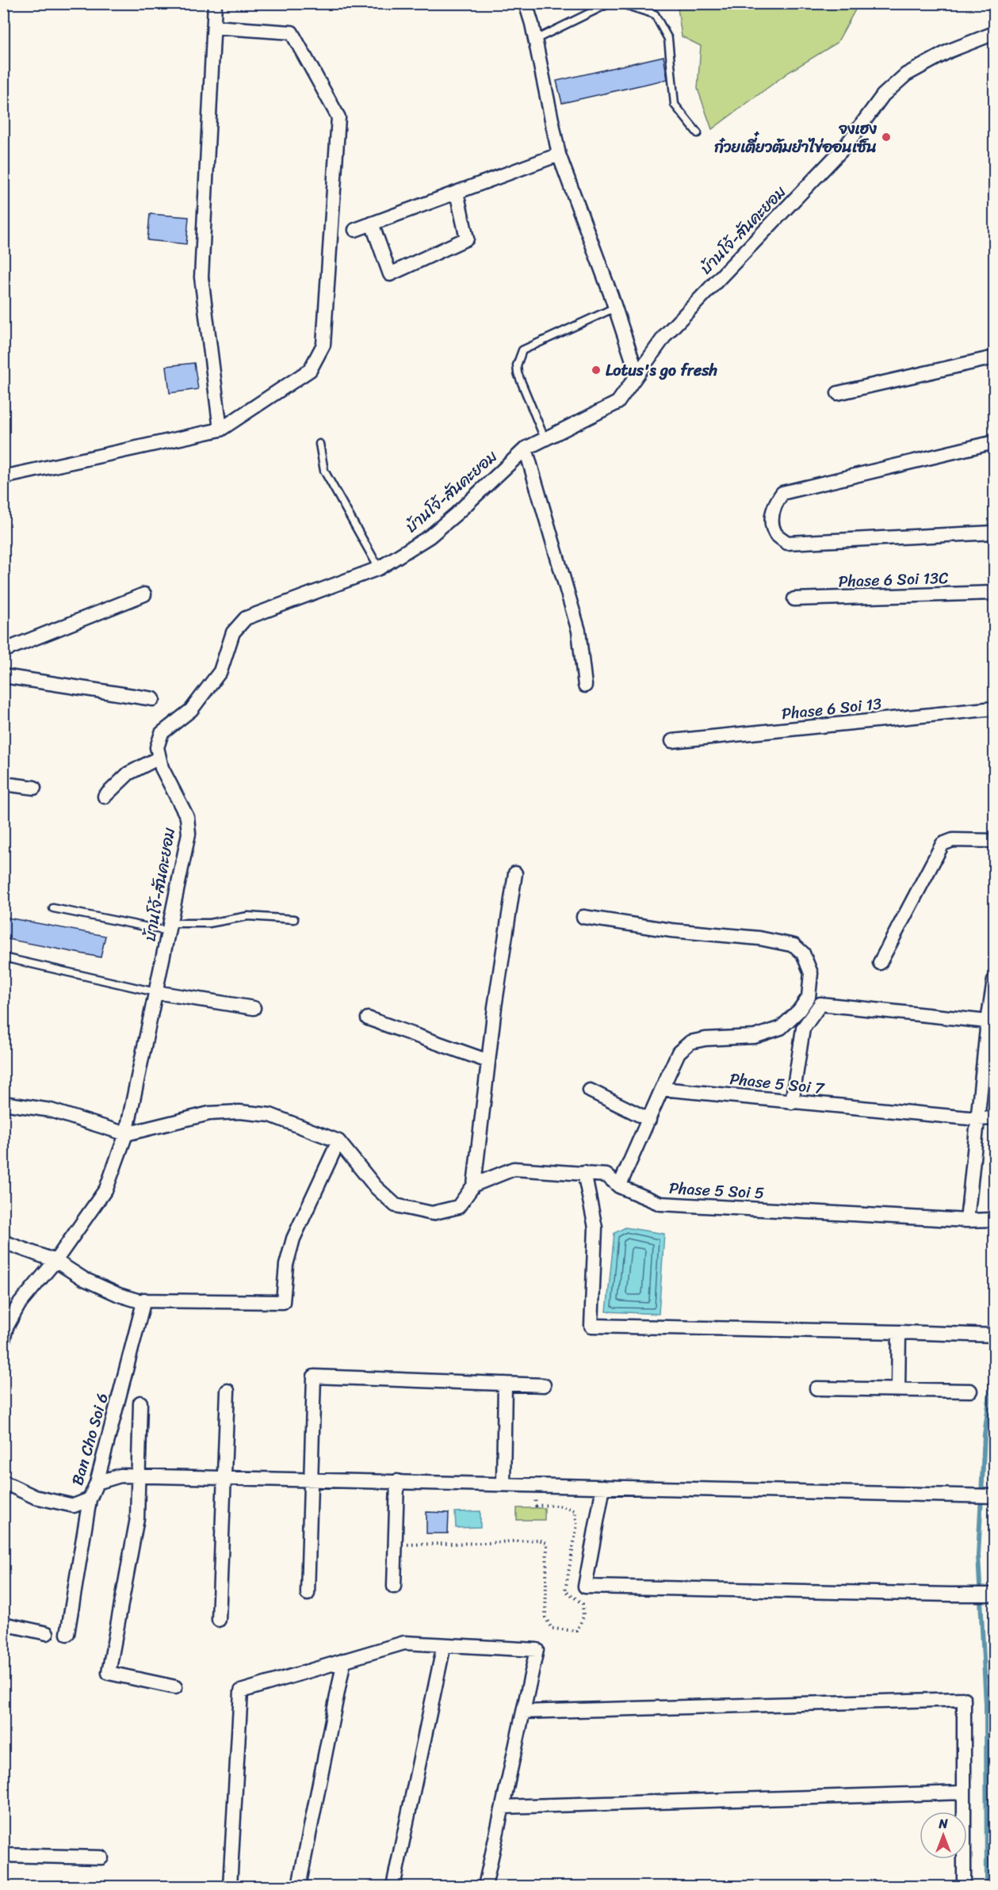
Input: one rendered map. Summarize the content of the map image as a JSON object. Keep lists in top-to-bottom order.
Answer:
{
  "streets": {
    "street": [
      "บ้านโจ้-สันคะยอม",
      "Phase 6 Soi 13C",
      "Phase 6 Soi 13",
      "Phase 5 Soi 7",
      "Phase 5 Soi 5",
      "Ban Cho Soi 6"
    ]
  },
  "places": ["จงเฮง ก๋วยเตี๋ยวต้มยำไข่ออนเซ็น", "Lotus's go fresh"],
  "north": "top"
}
